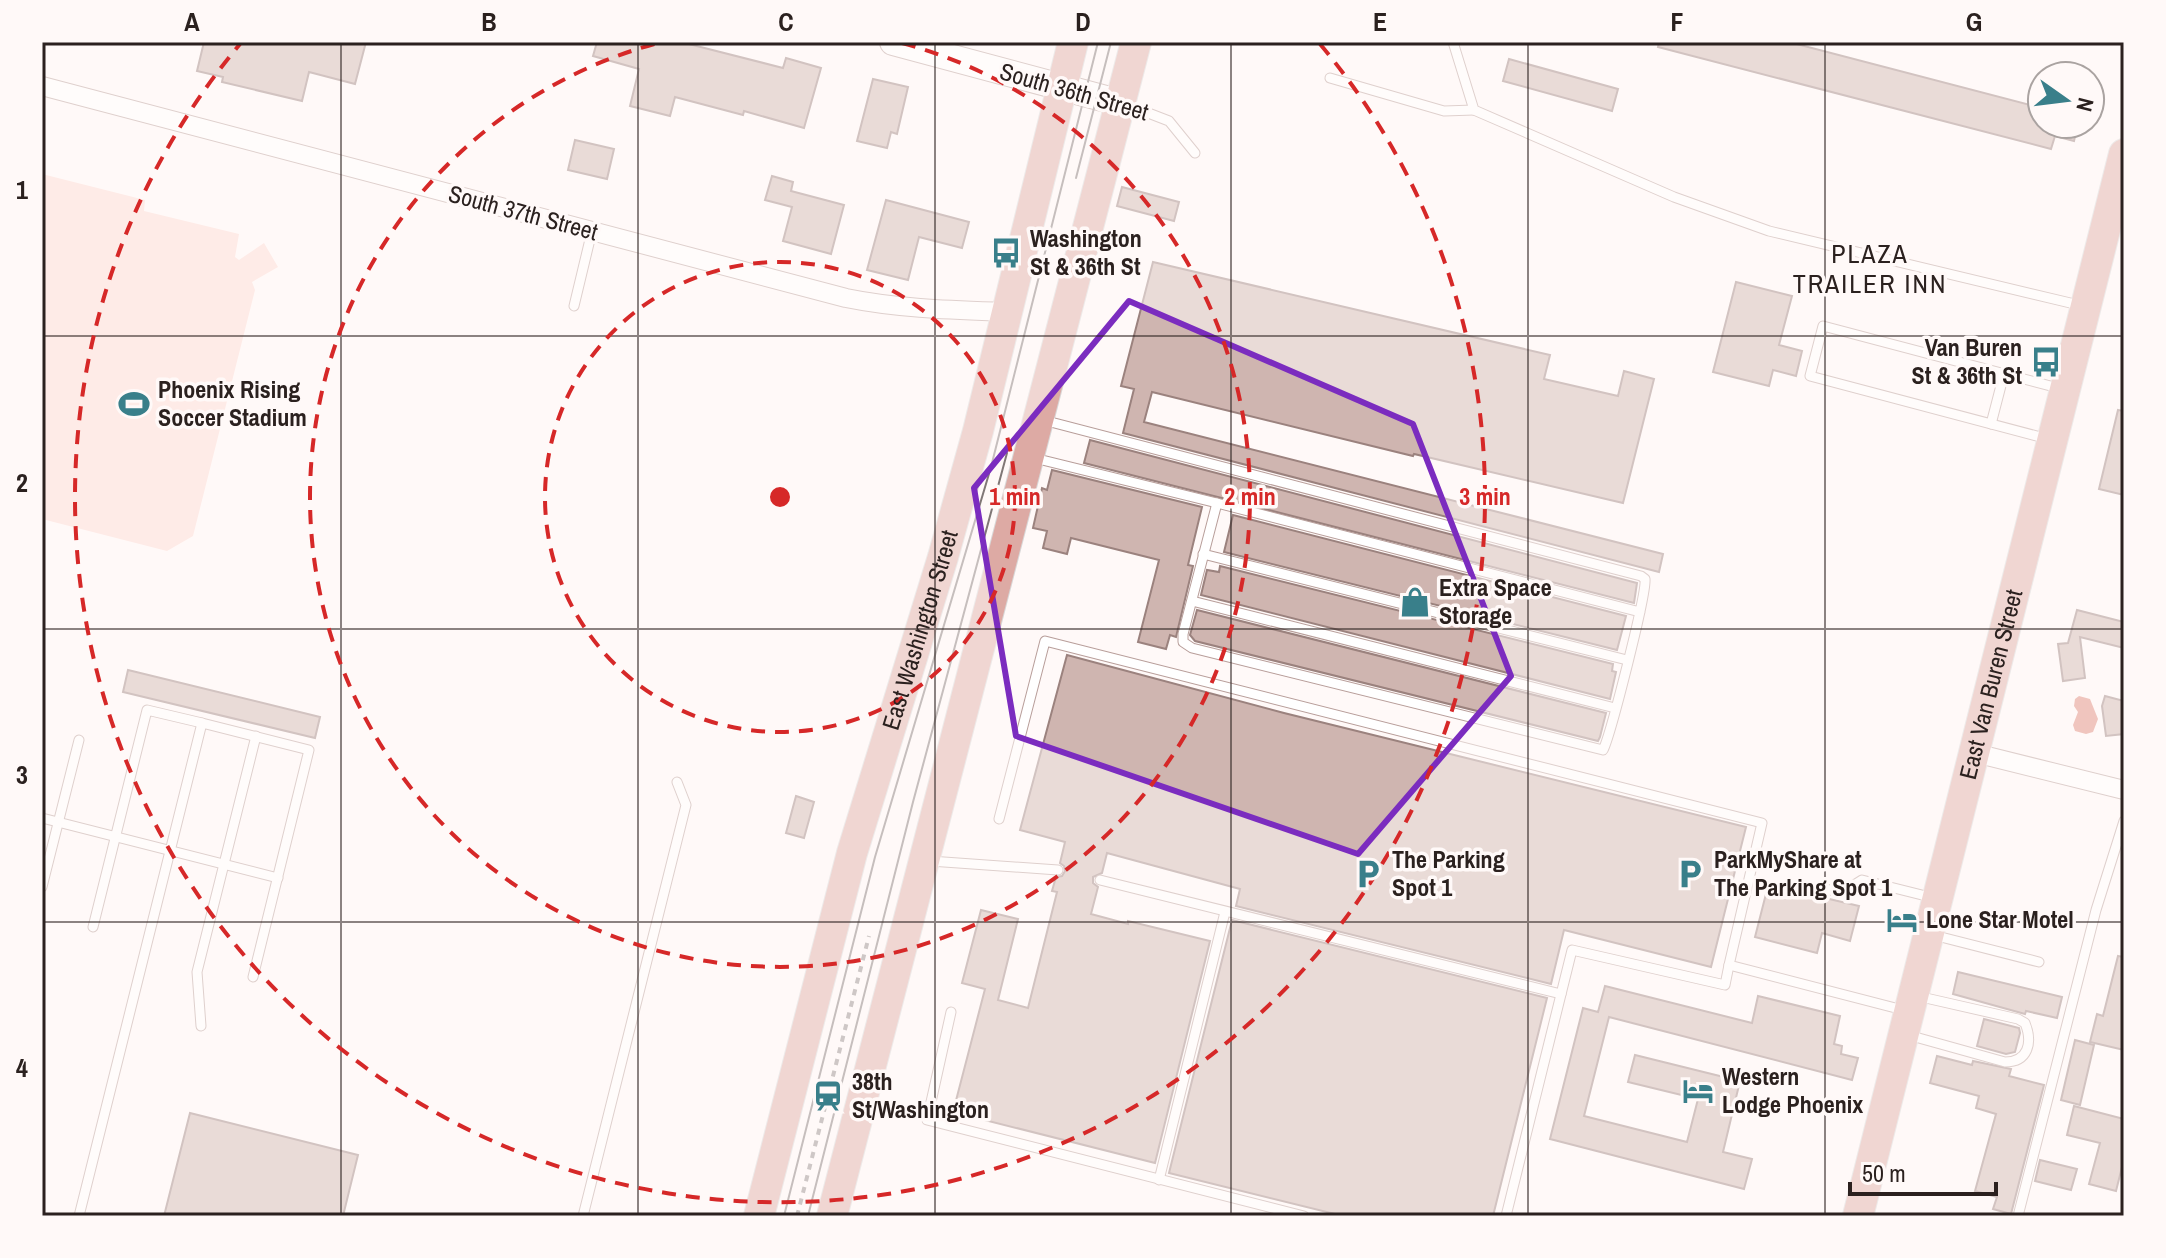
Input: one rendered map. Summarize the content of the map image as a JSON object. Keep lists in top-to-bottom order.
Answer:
{
  "streets": {
    "main road": ["East Washington Street", "East Van Buren Street"],
    "street": ["South 36th Street", "South 37th Street"]
  },
  "crossings": [
    ["South 36th Street", "East Washington Street"],
    ["South 37th Street", "East Washington Street"]
  ],
  "districts": ["PLAZA TRAILER INN"],
  "places": {
    "bus stop": ["Washington St & 36th St", "Van Buren St & 36th St"],
    "sports": ["Phoenix Rising Soccer Stadium"],
    "shop": ["Extra Space Storage"],
    "parking": ["The Parking Spot 1", "ParkMyShare at The Parking Spot 1"],
    "hotel": ["Lone Star Motel", "Western Lodge Phoenix"],
    "station": ["38th St/Washington"]
  },
  "scale_bar": "50 m",
  "north": "right",
  "grid": {
    "columns": [
      "A",
      "B",
      "C",
      "D",
      "E",
      "F",
      "G"
    ],
    "rows": [
      "1",
      "2",
      "3",
      "4"
    ]
  },
  "rings": ["1 min", "2 min", "3 min"]
}
